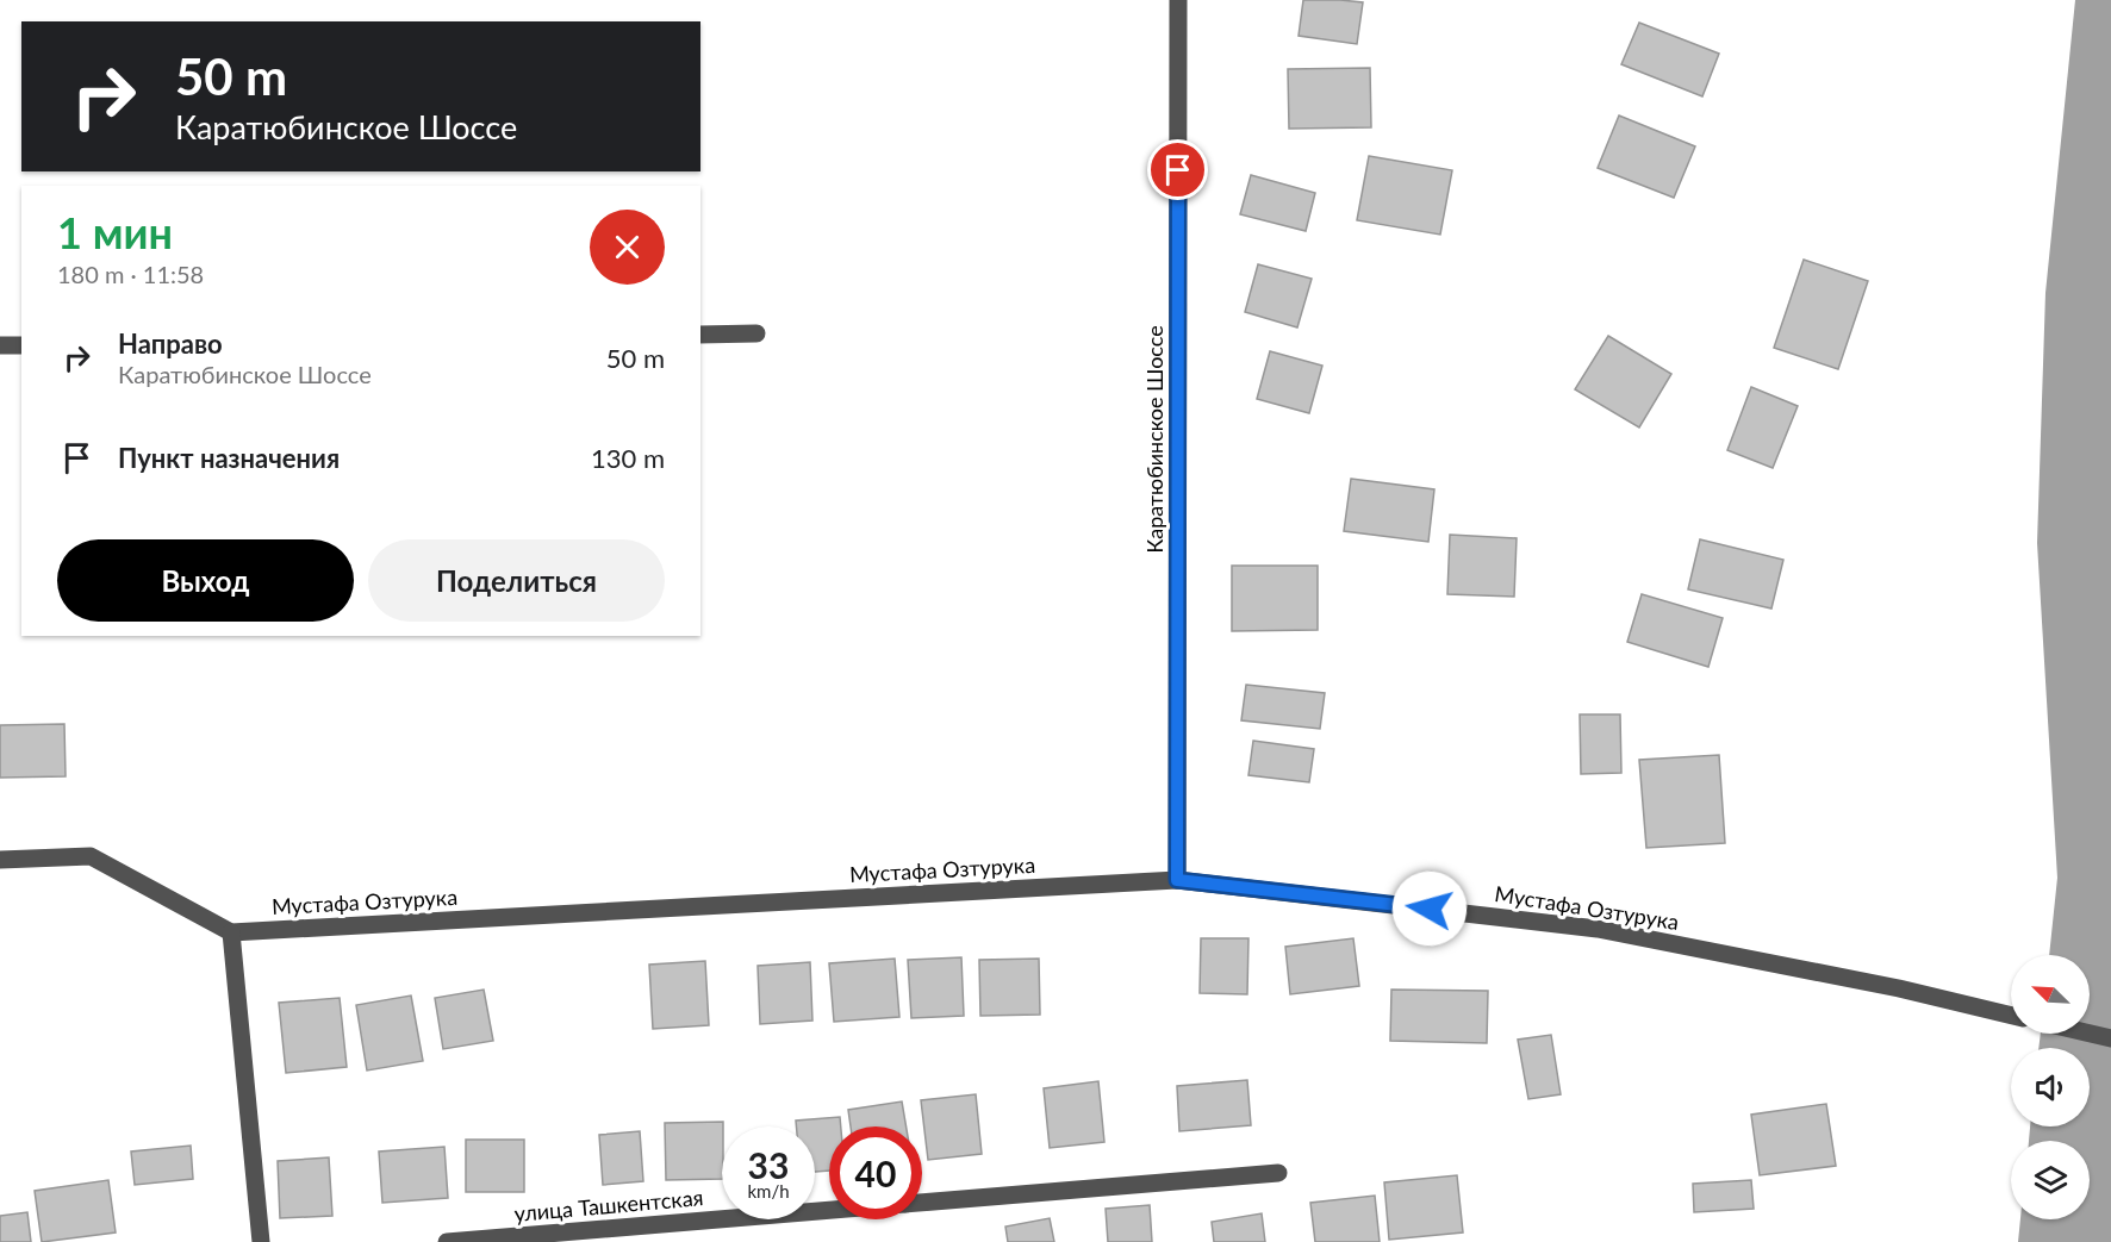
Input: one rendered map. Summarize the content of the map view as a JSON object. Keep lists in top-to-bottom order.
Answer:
{
  "streets": {
    "street": ["Каратюбинское Шоссе", "Мустафа Озтурука", "улица Ташкентская"]
  },
  "crossings": [
    ["Каратюбинское Шоссе", "Мустафа Озтурука"]
  ],
  "north": "top left",
  "page": {
    "turn": ["50 m", "Каратюбинское Шоссе"],
    "heading": ["1 мин", "180 m · 11:58"],
    "list": [
      {
        "name": "Направо",
        "note": "Каратюбинское Шоссе",
        "value": "50 m"
      },
      {
        "name": "Пункт назначения",
        "value": "130 m"
      }
    ],
    "buttons": ["Выход", "Поделиться"],
    "speed": "33 km/h",
    "limit": "40"
  }
}
